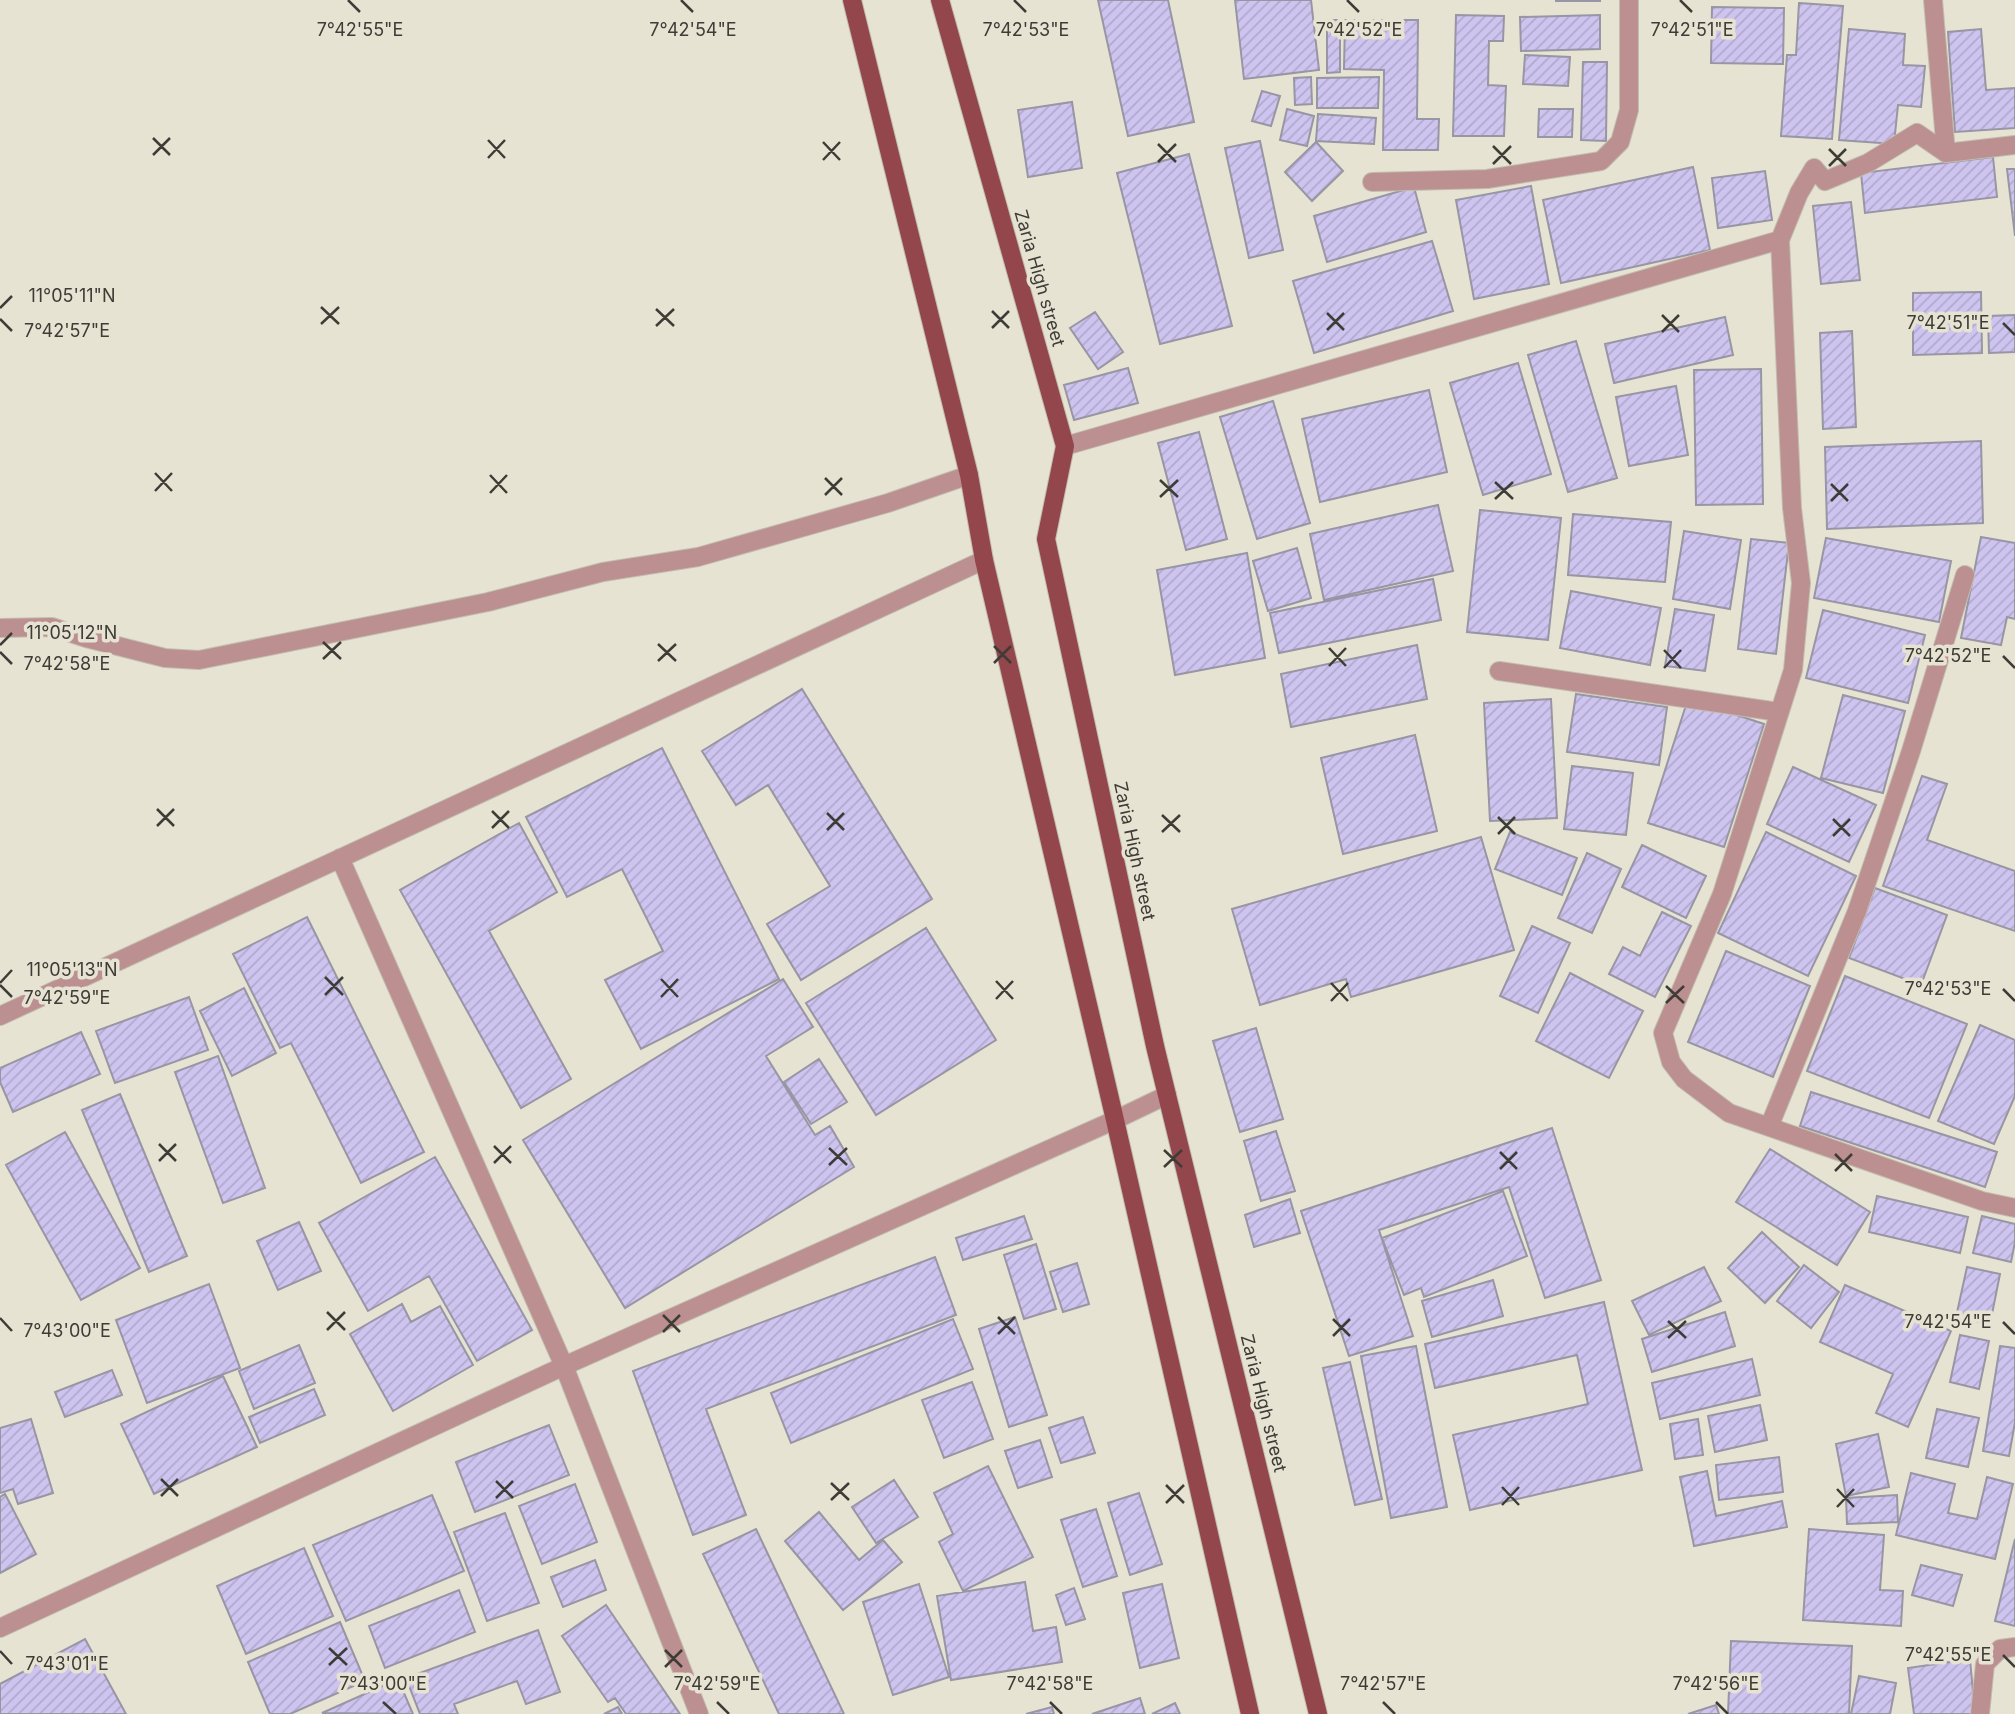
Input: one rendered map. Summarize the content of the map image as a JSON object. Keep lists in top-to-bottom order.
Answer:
{
  "streets": {
    "main road": ["Zaria High street"]
  },
  "coordinates": [
    "7°42'55\"E",
    "7°42'54\"E",
    "7°42'53\"E",
    "7°42'52\"E",
    "7°42'51\"E",
    "11°05'11\"N",
    "7°42'57\"E",
    "11°05'12\"N",
    "7°42'58\"E",
    "11°05'13\"N",
    "7°42'59\"E",
    "7°43'00\"E",
    "7°43'01\"E",
    "7°42'56\"E"
  ]
}
